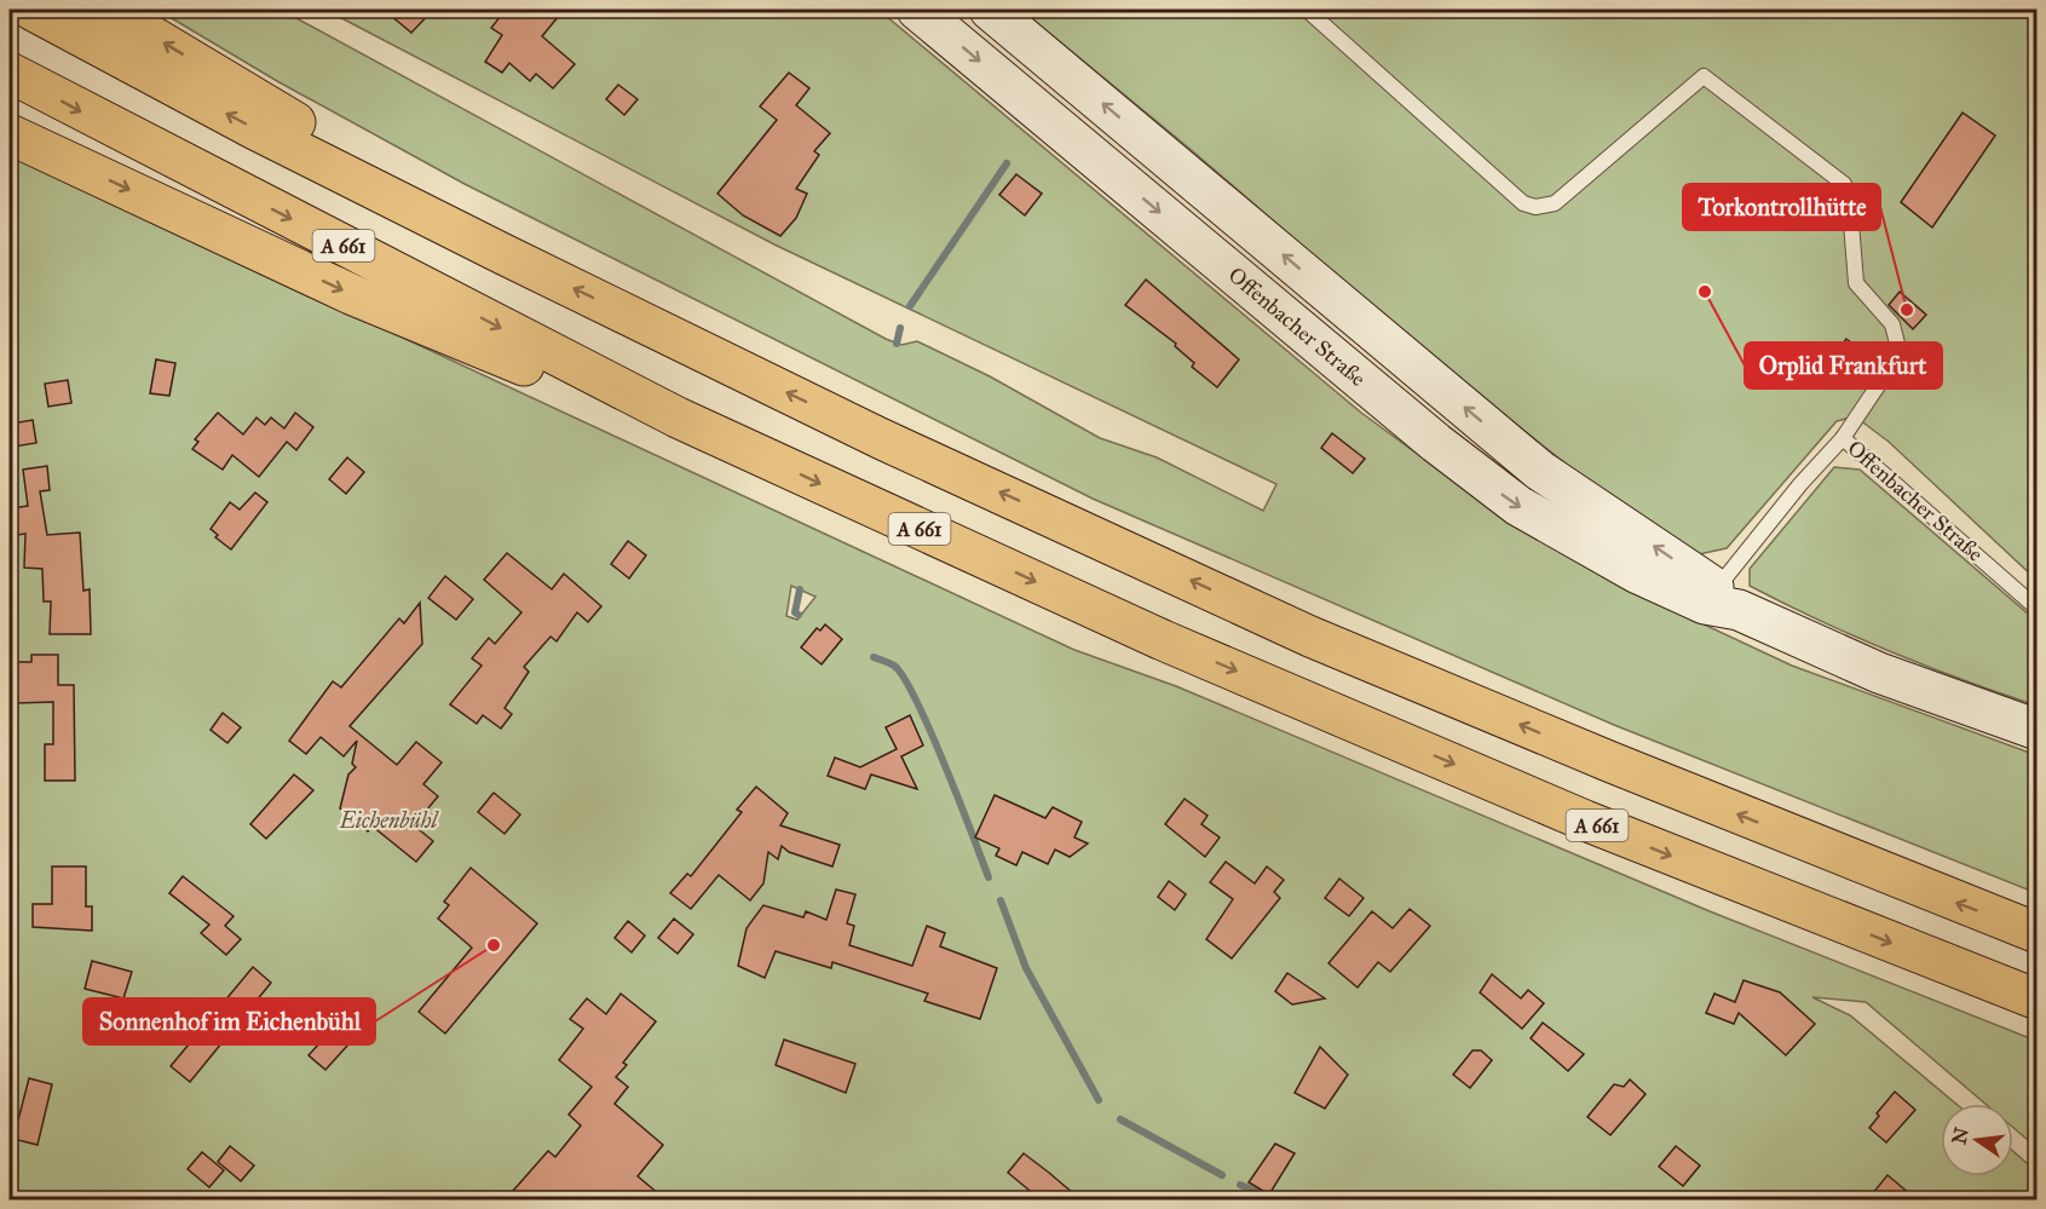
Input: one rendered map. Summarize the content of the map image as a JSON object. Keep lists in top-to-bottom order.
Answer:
{
  "streets": {
    "highway": ["A 661"],
    "main road": ["Offenbacher Straße"]
  },
  "parks": ["Eichenbühl"],
  "places": ["Orplid Frankfurt", "Torkontrollhütte", "Sonnenhof im Eichenbühl"],
  "north": "left"
}
